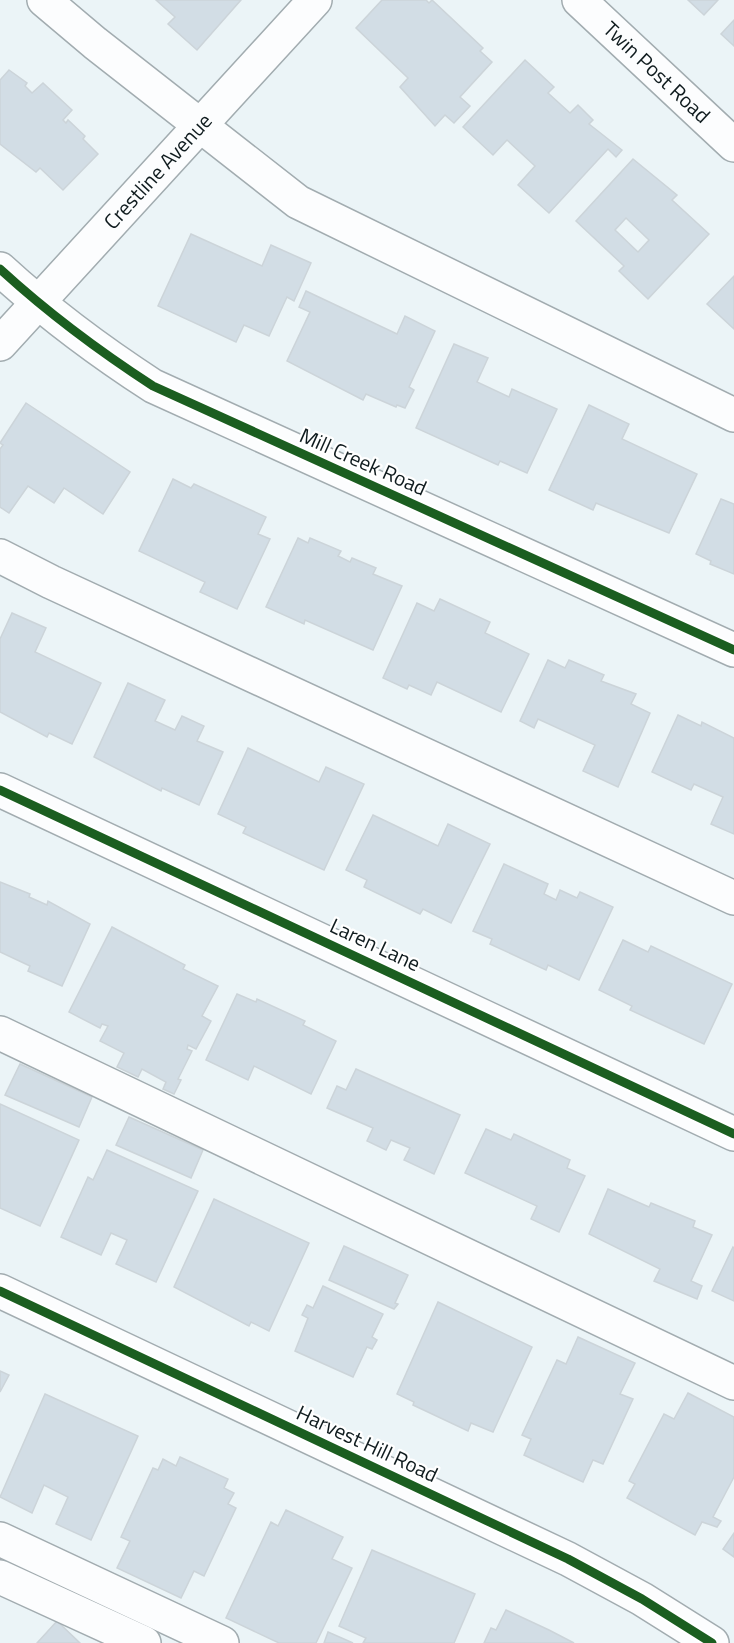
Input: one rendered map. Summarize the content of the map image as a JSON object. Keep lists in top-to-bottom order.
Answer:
{
  "streets": {
    "street": [
      "Twin Post Road",
      "Crestline Avenue",
      "Mill Creek Road",
      "Laren Lane",
      "Harvest Hill Road"
    ]
  },
  "crossings": [
    ["Crestline Avenue", "Mill Creek Road"]
  ]
}
